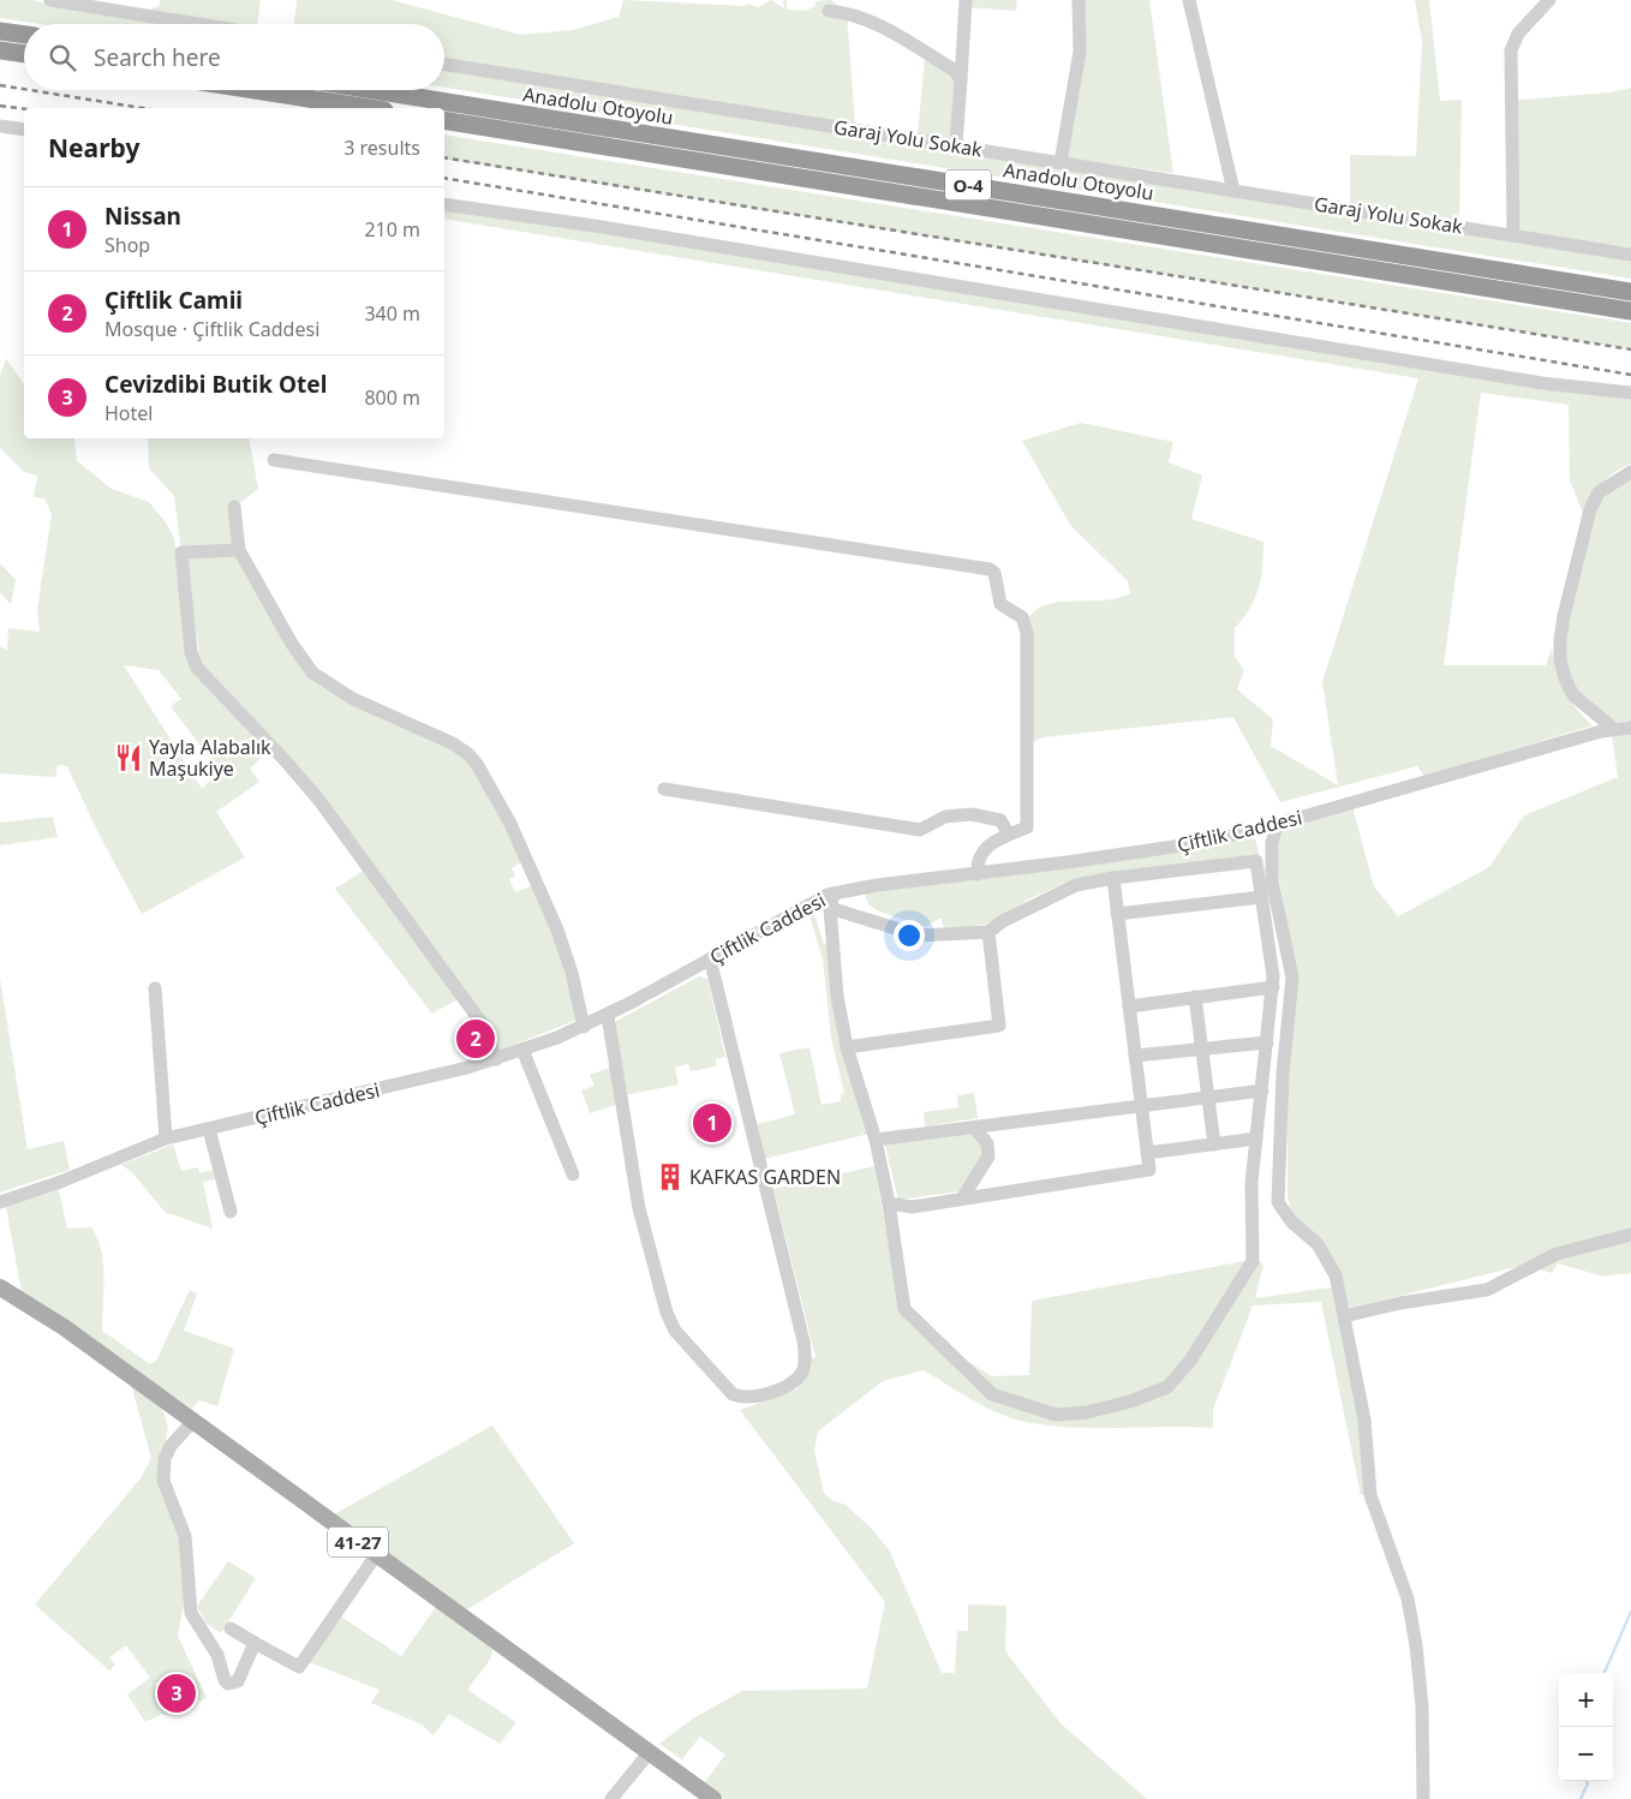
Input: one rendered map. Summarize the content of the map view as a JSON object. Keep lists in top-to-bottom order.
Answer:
{
  "streets": {
    "highway": ["Anadolu Otoyolu", "O-4"],
    "main road": ["41-27"],
    "street": ["Garaj Yolu Sokak", "Çiftlik Caddesi"]
  },
  "places": {
    "restaurant": ["Yayla Alabalık Maşukiye"],
    "building": ["KAFKAS GARDEN"]
  },
  "page": {
    "search": "Search here",
    "heading": ["Nearby", "3 results"],
    "list": [
      {
        "mark": "1",
        "name": "Nissan",
        "note": "Shop",
        "value": "210 m"
      },
      {
        "mark": "2",
        "name": "Çiftlik Camii",
        "note": "Mosque · Çiftlik Caddesi",
        "value": "340 m"
      },
      {
        "mark": "3",
        "name": "Cevizdibi Butik Otel",
        "note": "Hotel",
        "value": "800 m"
      }
    ],
    "pins": ["2", "1", "3"],
    "map_buttons": ["+", "−"]
  }
}
